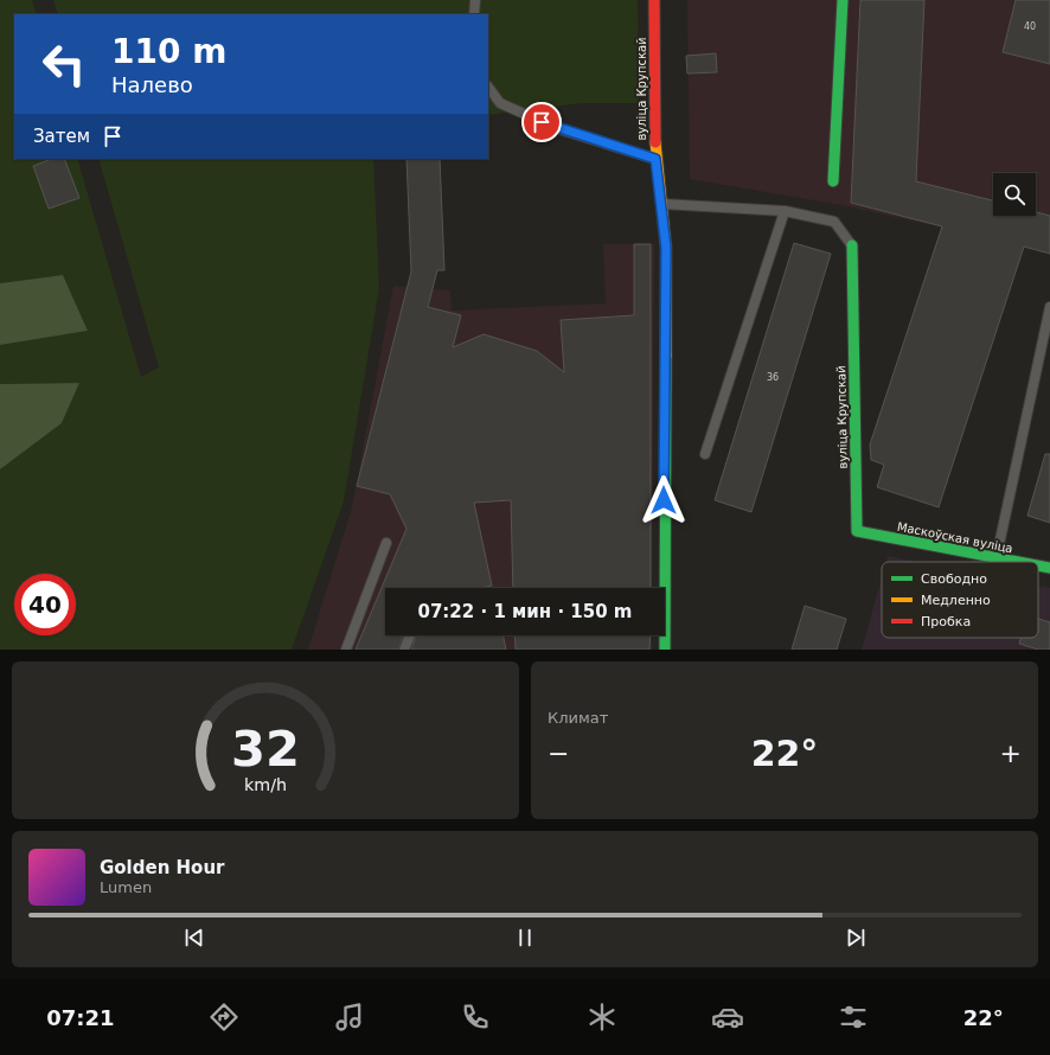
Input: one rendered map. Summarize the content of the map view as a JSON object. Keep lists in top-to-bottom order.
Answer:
{
  "streets": {
    "street": ["вуліца Крупскай", "Маскоўская вуліца"]
  },
  "crossings": [
    ["вуліца Крупскай", "Маскоўская вуліца"]
  ],
  "house_numbers": ["40", "36"],
  "legend": ["Свободно", "Медленно", "Пробка"],
  "page": {
    "turn": ["110 m", "Налево"],
    "then": "Затем",
    "limit": "40",
    "trip": "07:22 · 1 мин · 150 m",
    "tile": "Климат",
    "heat": ["−", "22°", "+"],
    "song": ["Golden Hour", "Lumen"],
    "tabs": ["07:21", "22°"],
    "gauge": ["32", "km/h"]
  }
}
